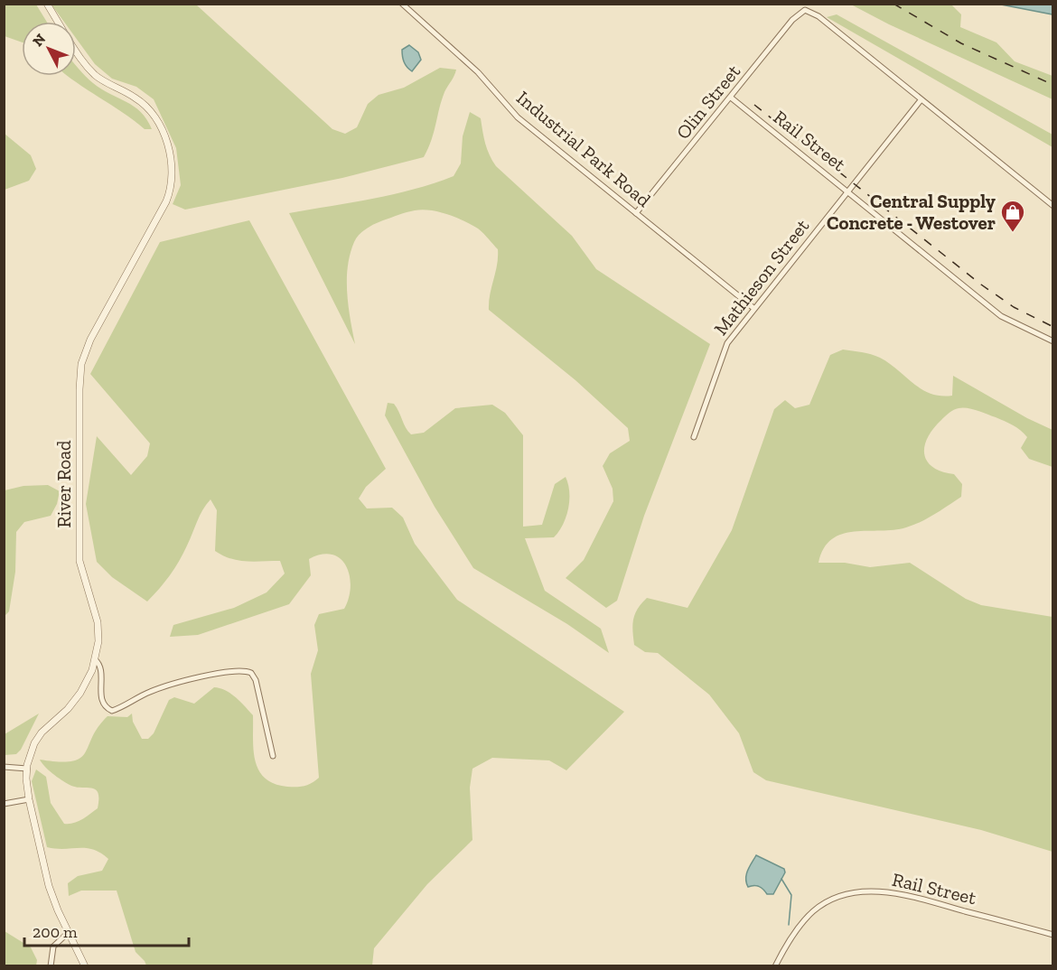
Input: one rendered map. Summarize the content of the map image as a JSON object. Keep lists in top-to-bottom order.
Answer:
{
  "streets": {
    "street": [
      "Olin Street",
      "Rail Street",
      "Industrial Park Road",
      "Mathieson Street",
      "River Road"
    ]
  },
  "crossings": [
    ["Olin Street", "Rail Street"],
    ["Olin Street", "Industrial Park Road"],
    ["Olin Street", "Mathieson Street"],
    ["Rail Street", "Mathieson Street"],
    ["Industrial Park Road", "Mathieson Street"]
  ],
  "places": {
    "shop": ["Central Supply Concrete - Westover"]
  },
  "scale_bar": "200 m",
  "north": "top left"
}
